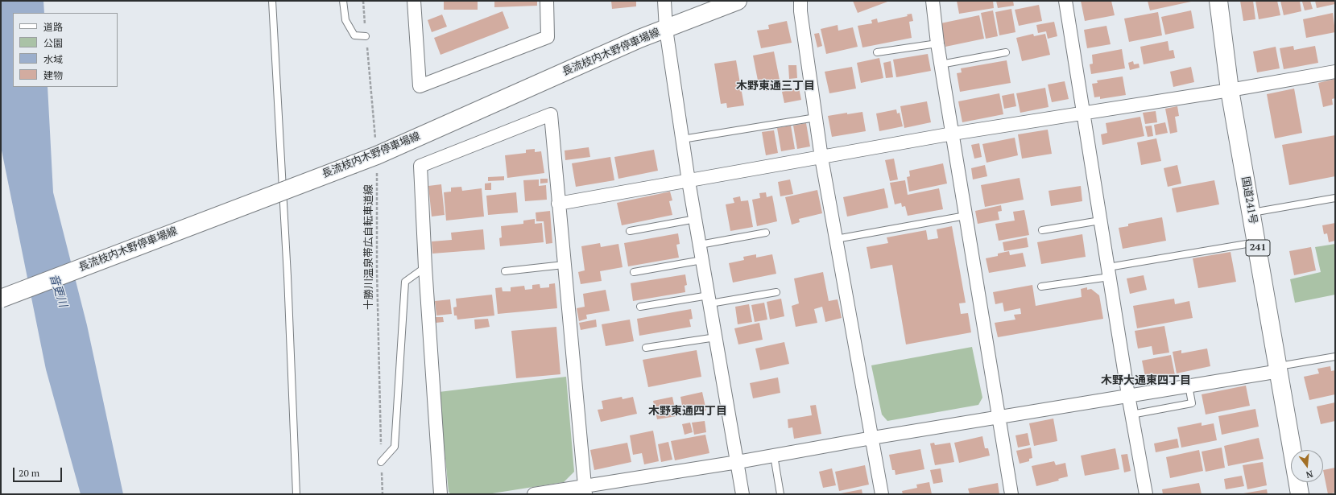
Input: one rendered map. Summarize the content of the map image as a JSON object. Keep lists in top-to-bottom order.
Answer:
{
  "streets": {
    "main road": ["長流枝内木野停車場線", "国道241号", "241"],
    "path": ["十勝川温泉帯広自転車道線"]
  },
  "crossings": [
    ["長流枝内木野停車場線", "十勝川温泉帯広自転車道線"]
  ],
  "districts": ["木野東通三丁目", "木野大通東四丁目", "木野東通四丁目"],
  "water": ["音更川"],
  "legend": [
    "道路",
    "公園",
    "水域",
    "建物"
  ],
  "scale_bar": "20 m",
  "north": "bottom"
}
